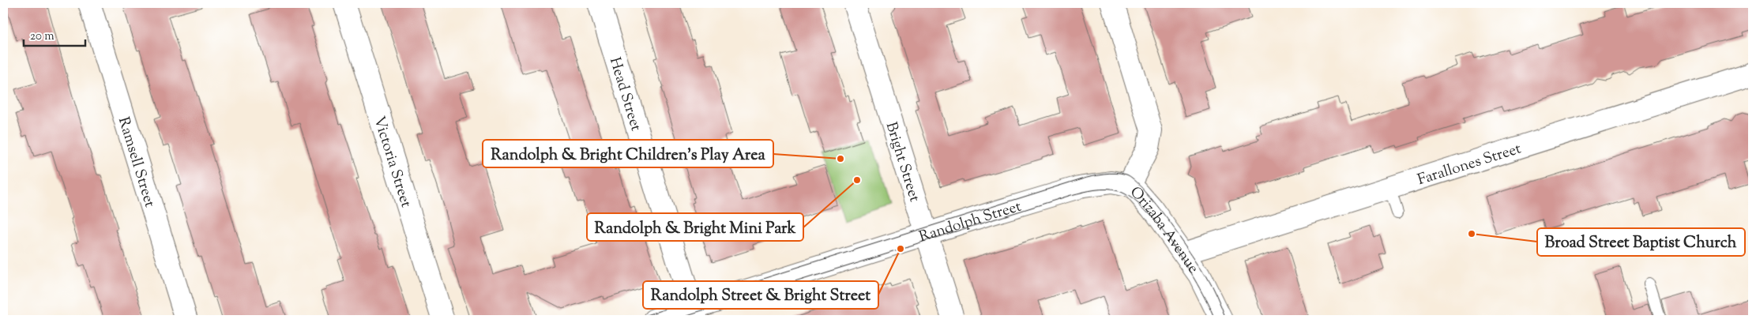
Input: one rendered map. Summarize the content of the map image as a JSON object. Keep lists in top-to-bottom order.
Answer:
{
  "streets": {
    "street": [
      "Head Street",
      "Ramsell Street",
      "Victoria Street",
      "Bright Street",
      "Farallones Street",
      "Randolph Street",
      "Orizaba Avenue"
    ]
  },
  "crossings": [
    ["Head Street", "Randolph Street"],
    ["Bright Street", "Randolph Street"],
    ["Farallones Street", "Orizaba Avenue"],
    ["Randolph Street", "Orizaba Avenue"]
  ],
  "places": [
    "Randolph & Bright Children’s Play Area",
    "Randolph & Bright Mini Park",
    "Broad Street Baptist Church",
    "Randolph Street & Bright Street"
  ],
  "scale_bar": "20 m"
}
